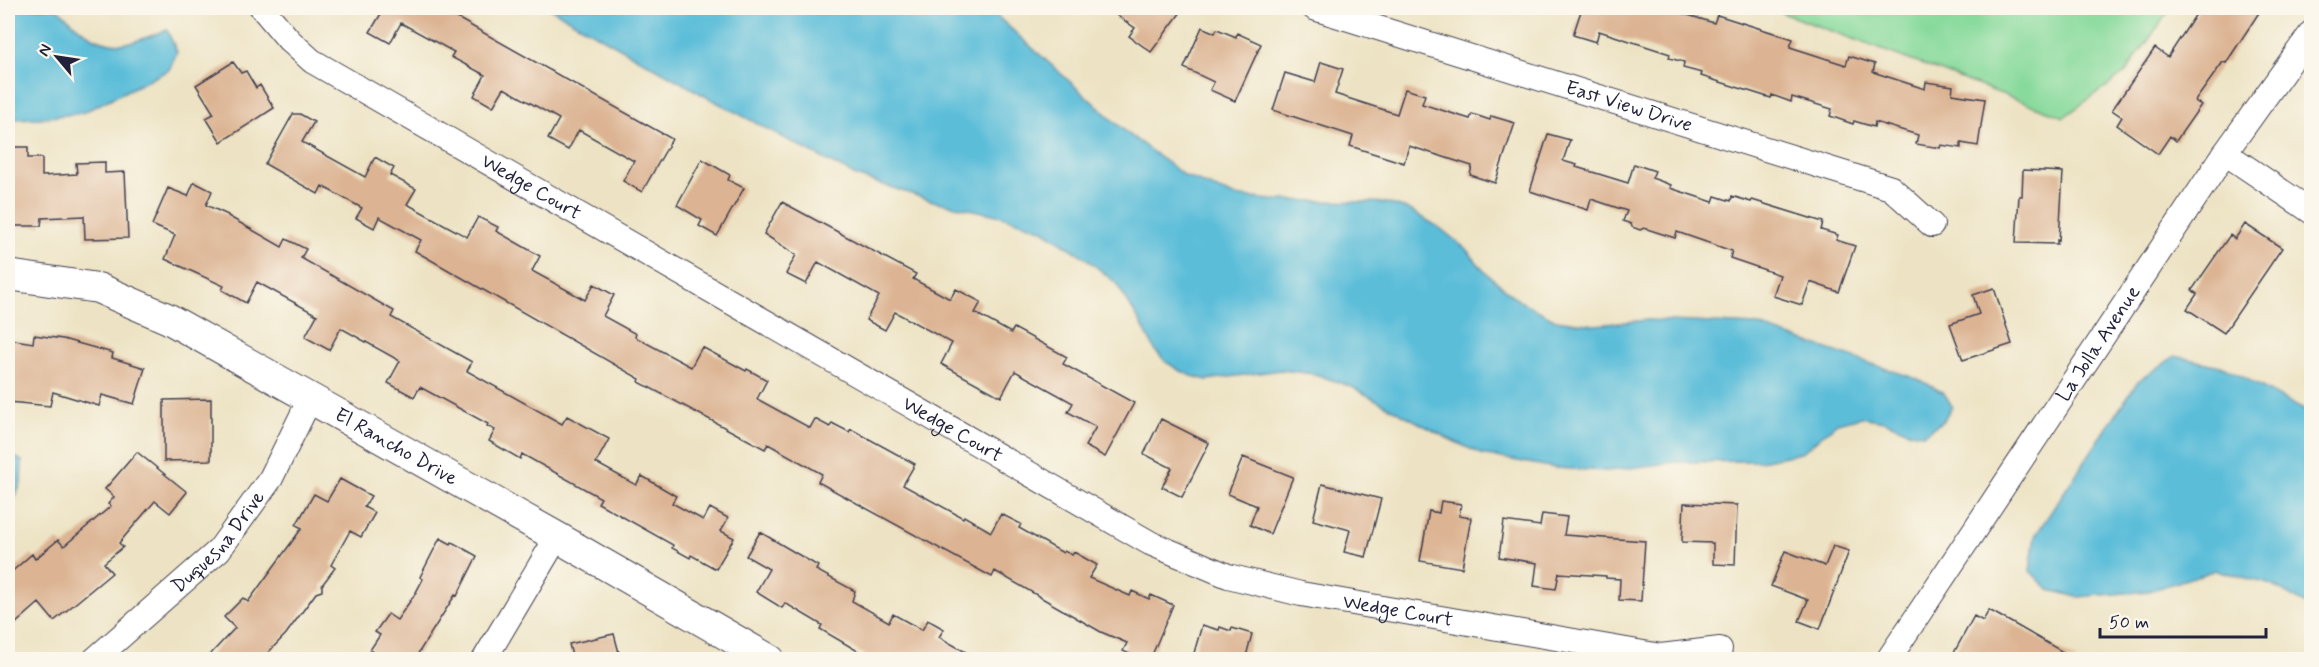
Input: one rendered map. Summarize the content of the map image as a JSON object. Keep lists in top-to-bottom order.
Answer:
{
  "streets": {
    "street": [
      "East View Drive",
      "Wedge Court",
      "La Jolla Avenue",
      "El Rancho Drive",
      "Duquesna Drive"
    ]
  },
  "crossings": [
    ["El Rancho Drive", "Duquesna Drive"]
  ],
  "scale_bar": "50 m",
  "north": "top left"
}
